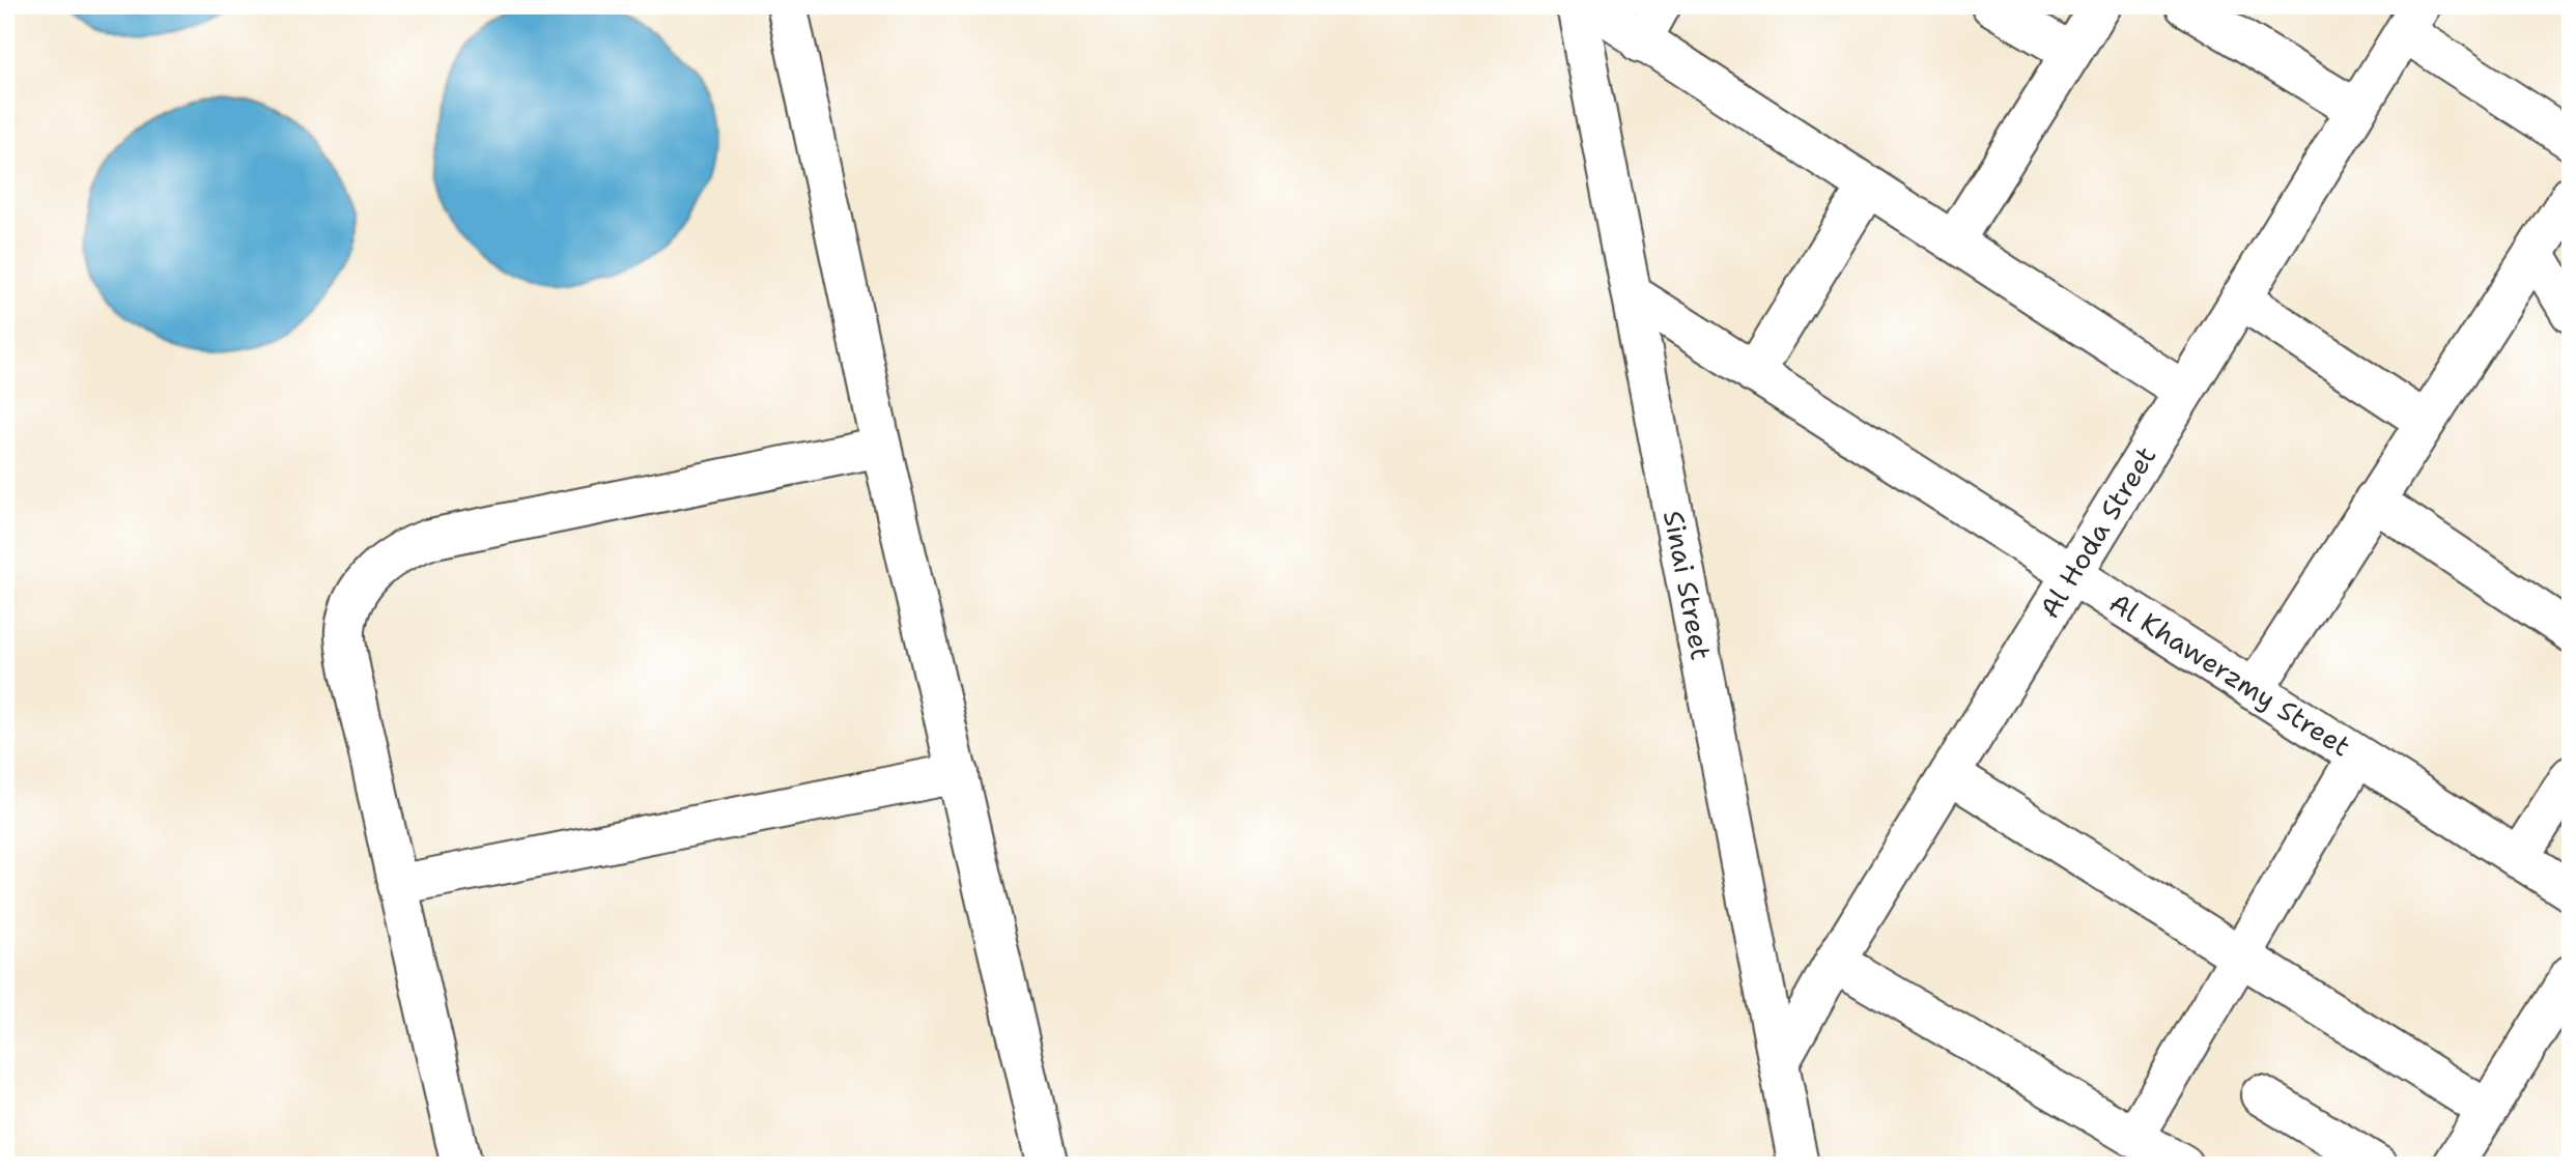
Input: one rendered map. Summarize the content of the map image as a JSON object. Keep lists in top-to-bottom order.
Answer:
{
  "streets": {
    "street": ["Al Hoda Street", "Sinai Street", "Al Khawerzmy Street"]
  },
  "crossings": [
    ["Al Hoda Street", "Sinai Street"],
    ["Al Hoda Street", "Al Khawerzmy Street"],
    ["Sinai Street", "Al Khawerzmy Street"]
  ]
}
